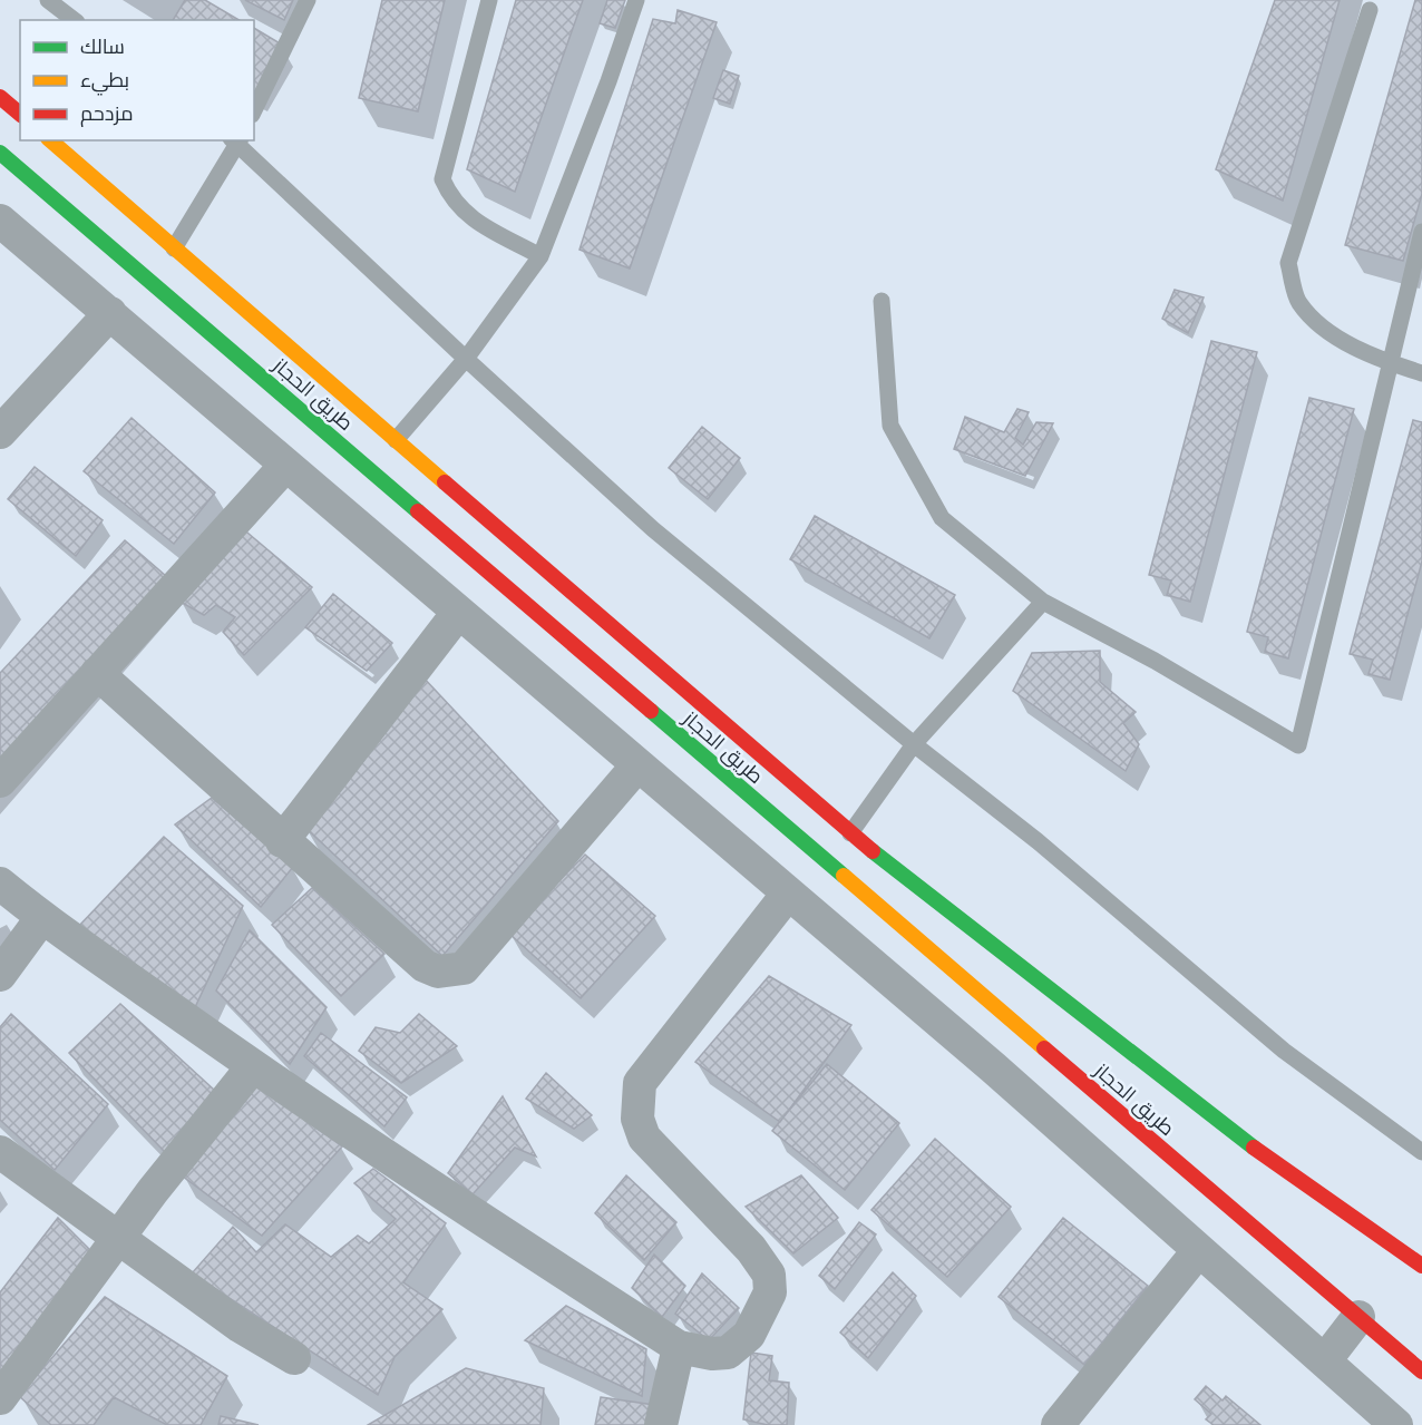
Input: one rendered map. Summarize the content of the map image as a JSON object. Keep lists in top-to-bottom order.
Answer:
{
  "streets": {
    "main road": ["طريق الحجاز"]
  },
  "legend": ["سالك", "بطيء", "مزدحم"]
}
